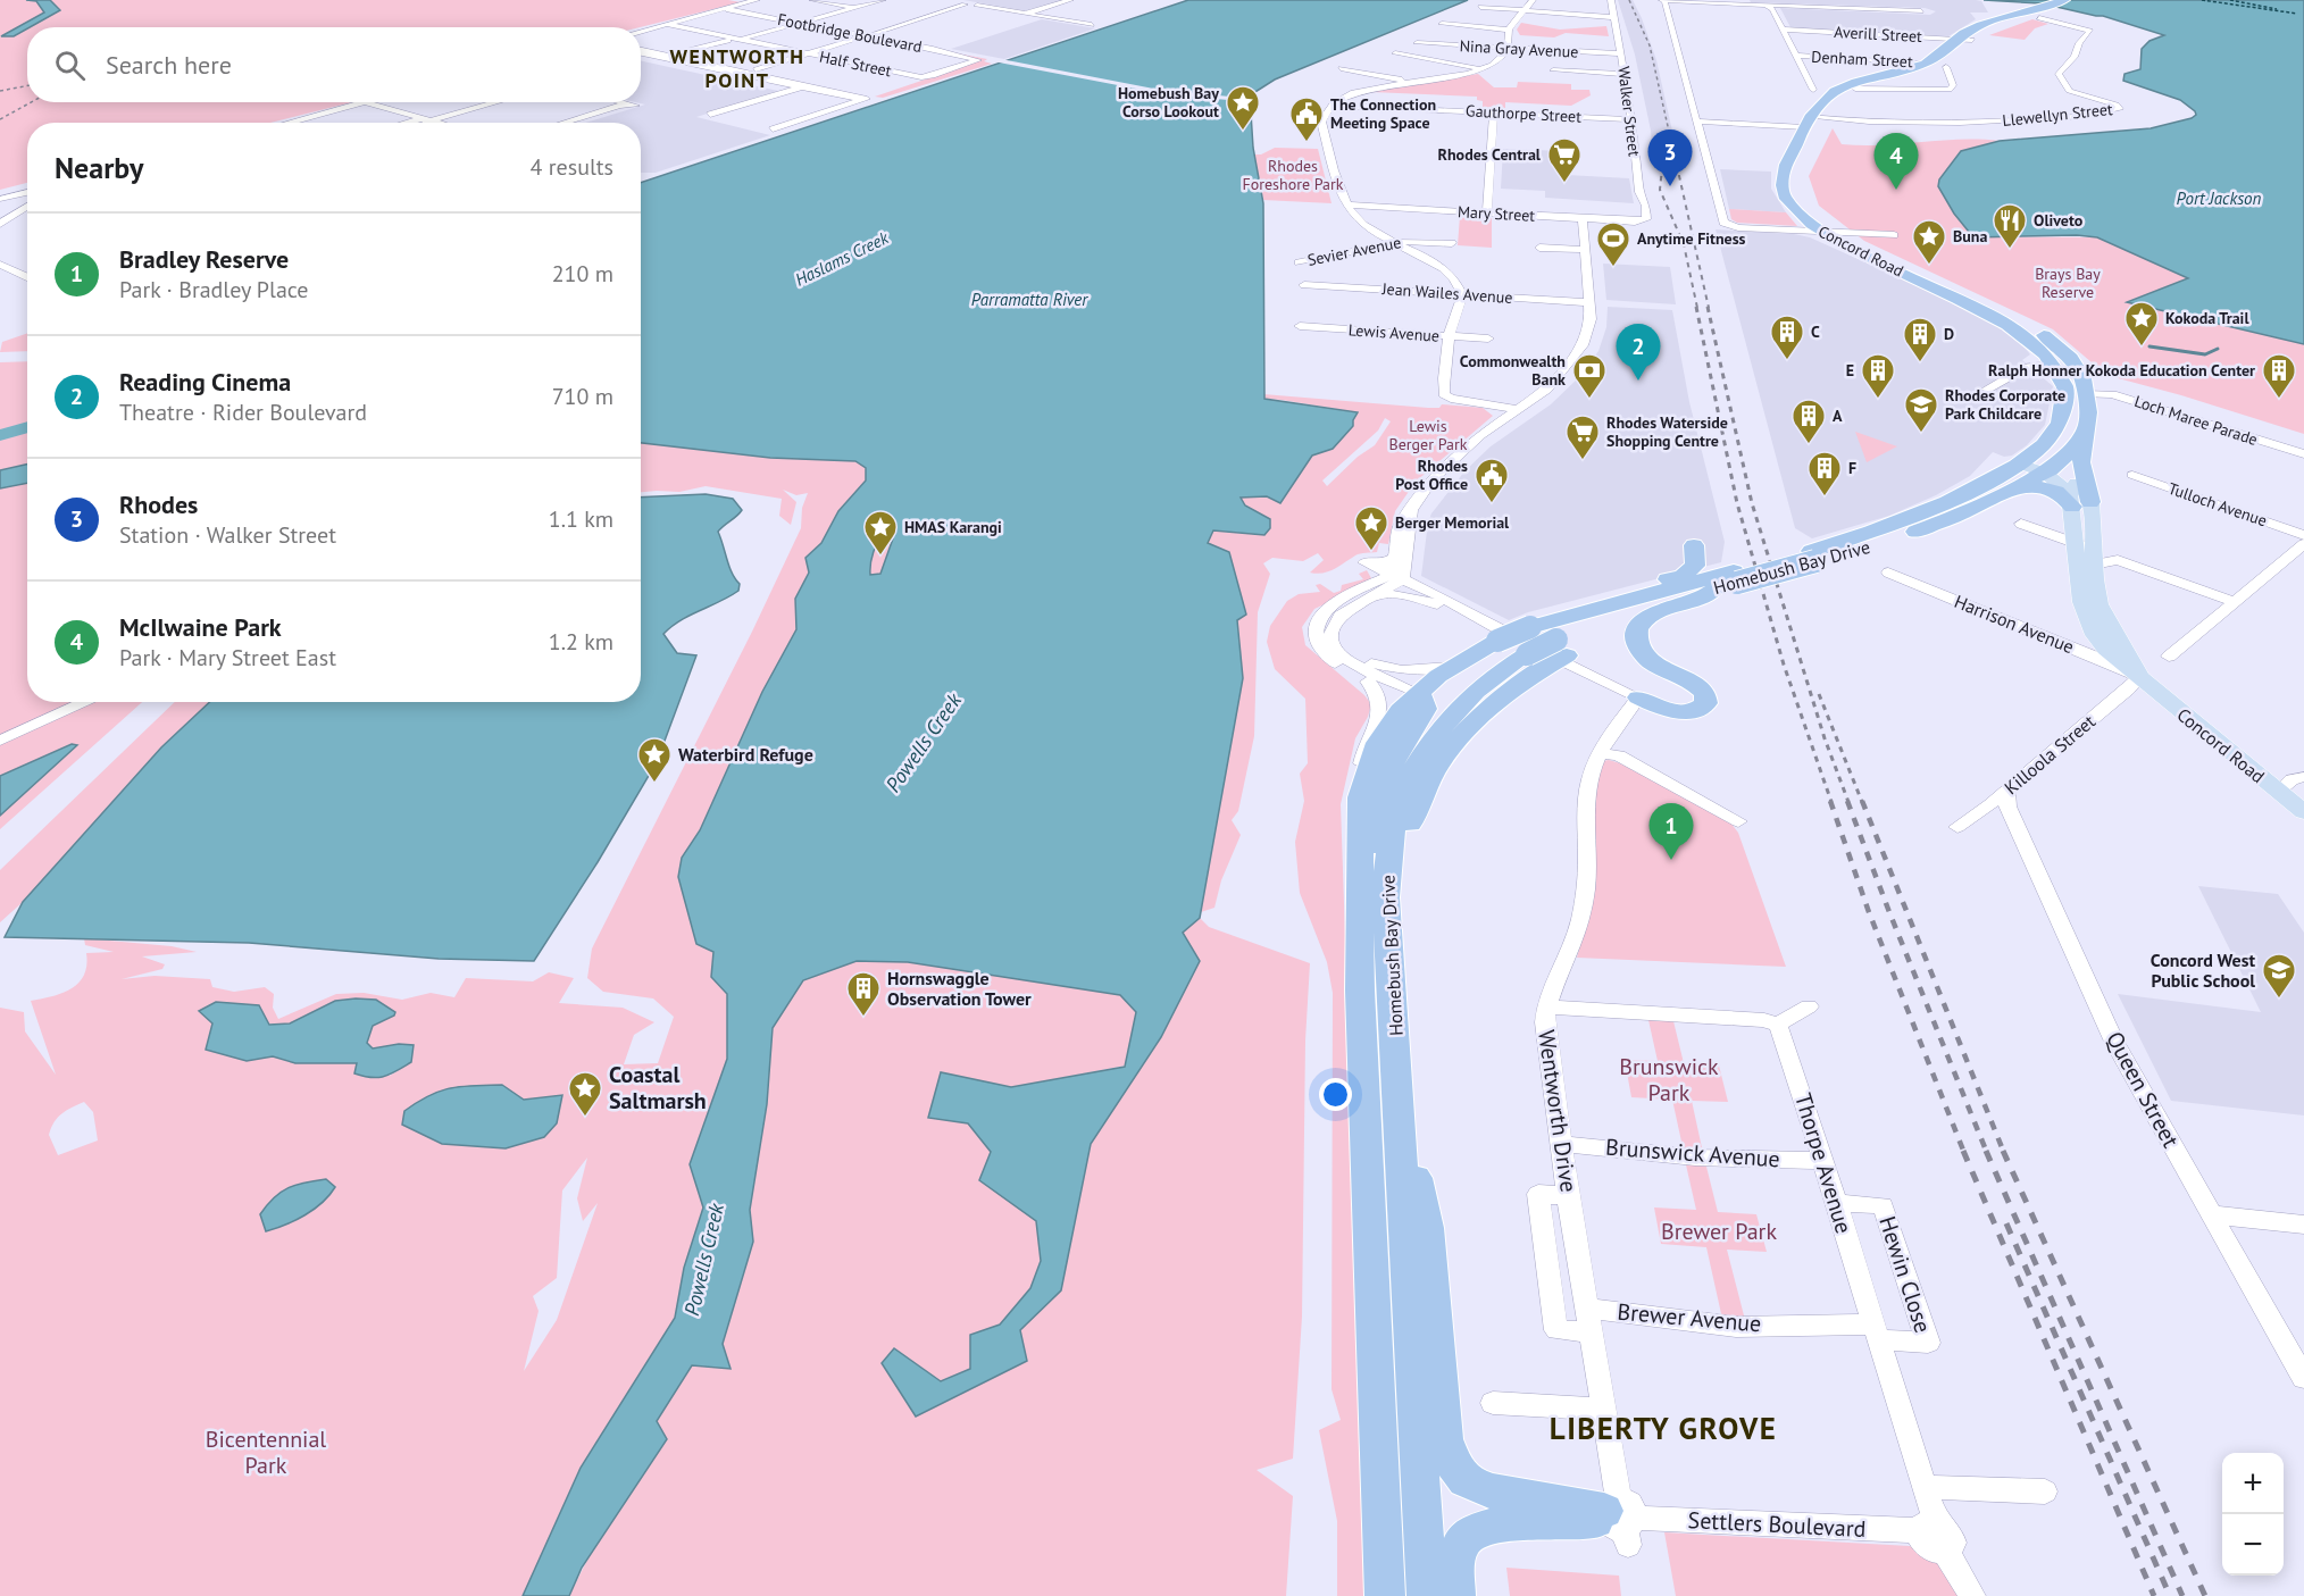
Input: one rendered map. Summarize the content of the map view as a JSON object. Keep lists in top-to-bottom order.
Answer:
{
  "streets": {
    "highway": ["Concord Road", "Homebush Bay Drive"],
    "street": [
      "Footbridge Boulevard",
      "Averill Street",
      "Nina Gray Avenue",
      "Denham Street",
      "Half Street",
      "Walker Street",
      "Gauthorpe Street",
      "Llewellyn Street",
      "Mary Street",
      "Sevier Avenue",
      "Jean Wailes Avenue",
      "Lewis Avenue",
      "Loch Maree Parade",
      "Tulloch Avenue",
      "Harrison Avenue",
      "Killoola Street",
      "Queen Street",
      "Wentworth Drive",
      "Brunswick Avenue",
      "Thorpe Avenue",
      "Hewin Close",
      "Brewer Avenue",
      "Settlers Boulevard"
    ]
  },
  "crossings": [
    ["Footbridge Boulevard", "Half Street"],
    ["Averill Street", "Concord Road"],
    ["Nina Gray Avenue", "Walker Street"],
    ["Denham Street", "Concord Road"],
    ["Walker Street", "Gauthorpe Street"],
    ["Walker Street", "Mary Street"],
    ["Llewellyn Street", "Concord Road"],
    ["Concord Road", "Loch Maree Parade"],
    ["Concord Road", "Homebush Bay Drive"],
    ["Concord Road", "Harrison Avenue"],
    ["Concord Road", "Killoola Street"],
    ["Harrison Avenue", "Killoola Street"],
    ["Killoola Street", "Queen Street"],
    ["Wentworth Drive", "Brunswick Avenue"],
    ["Wentworth Drive", "Brewer Avenue"],
    ["Wentworth Drive", "Settlers Boulevard"],
    ["Brunswick Avenue", "Thorpe Avenue"],
    ["Thorpe Avenue", "Hewin Close"],
    ["Thorpe Avenue", "Brewer Avenue"],
    ["Thorpe Avenue", "Settlers Boulevard"],
    ["Hewin Close", "Brewer Avenue"]
  ],
  "districts": ["WENTWORTH POINT", "LIBERTY GROVE"],
  "water": [
    "Port Jackson",
    "Haslams Creek",
    "Parramatta River",
    "Powells Creek"
  ],
  "parks": [
    "Rhodes Foreshore Park",
    "Brays Bay Reserve",
    "Lewis Berger Park",
    "Brunswick Park",
    "Brewer Park",
    "Bicentennial Park"
  ],
  "places": {
    "place": [
      "Homebush Bay Corso Lookout",
      "Buna",
      "Kokoda Trail",
      "Berger Memorial",
      "HMAS Karangi",
      "Waterbird Refuge",
      "Coastal Saltmarsh"
    ],
    "public building": ["The Connection Meeting Space", "Rhodes Post Office"],
    "supermarket": ["Rhodes Central", "Rhodes Waterside Shopping Centre"],
    "restaurant": ["Oliveto"],
    "sports": ["Anytime Fitness"],
    "building": [
      "C",
      "D",
      "E",
      "Ralph Honner Kokoda Education Center",
      "A",
      "F",
      "Hornswaggle Observation Tower"
    ],
    "bank": ["Commonwealth Bank"],
    "school or university": ["Rhodes Corporate Park Childcare", "Concord West Public School"]
  },
  "page": {
    "search": "Search here",
    "heading": ["Nearby", "4 results"],
    "pins": [
      "3",
      "4",
      "2",
      "1"
    ],
    "list": [
      {
        "mark": "1",
        "name": "Bradley Reserve",
        "note": "Park · Bradley Place",
        "value": "210 m"
      },
      {
        "mark": "2",
        "name": "Reading Cinema",
        "note": "Theatre · Rider Boulevard",
        "value": "710 m"
      },
      {
        "mark": "3",
        "name": "Rhodes",
        "note": "Station · Walker Street",
        "value": "1.1 km"
      },
      {
        "mark": "4",
        "name": "McIlwaine Park",
        "note": "Park · Mary Street East",
        "value": "1.2 km"
      }
    ],
    "map_buttons": ["+", "−"]
  }
}
